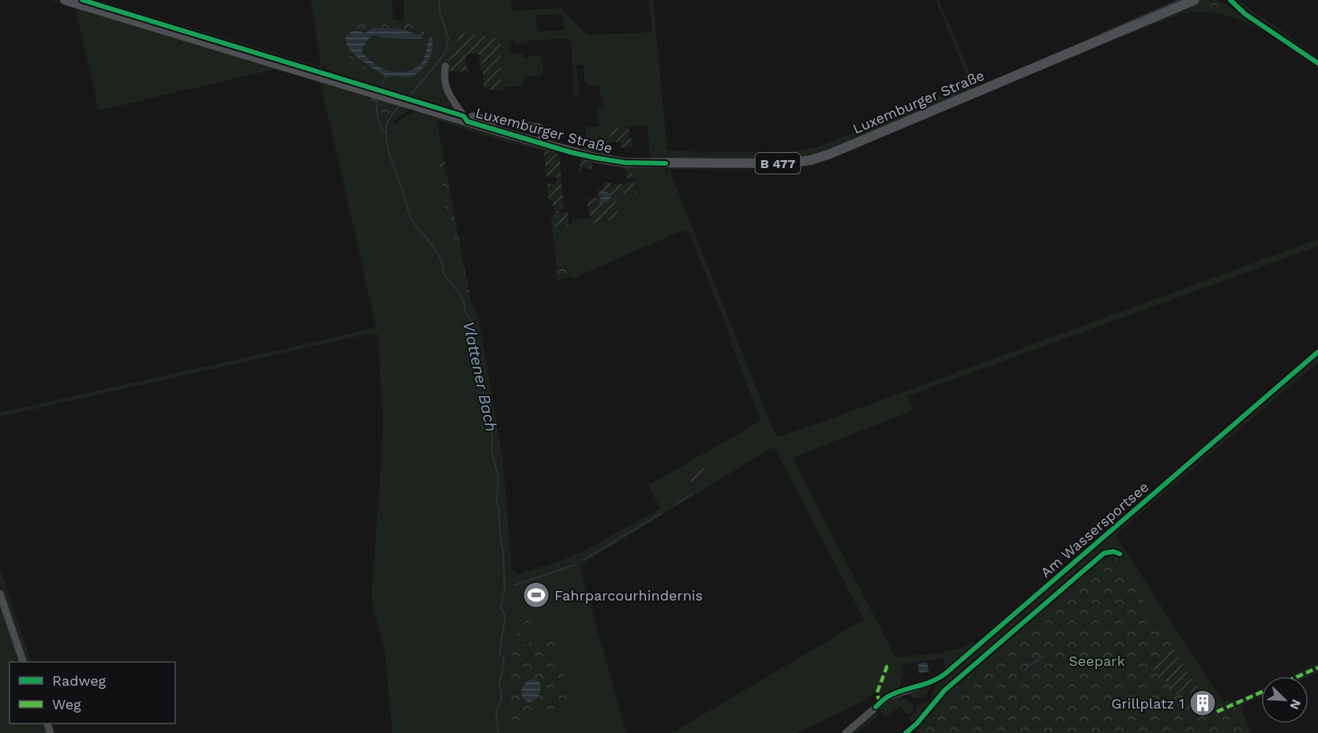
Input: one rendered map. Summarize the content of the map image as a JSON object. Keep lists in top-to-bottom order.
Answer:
{
  "streets": {
    "main road": ["Luxemburger Straße", "B 477"],
    "street": ["Am Wassersportsee"]
  },
  "water": ["Vlattener Bach"],
  "parks": ["Seepark"],
  "places": {
    "sports": ["Fahrparcourhindernis"],
    "building": ["Grillplatz 1"]
  },
  "legend": ["Radweg", "Weg"],
  "north": "bottom right"
}
